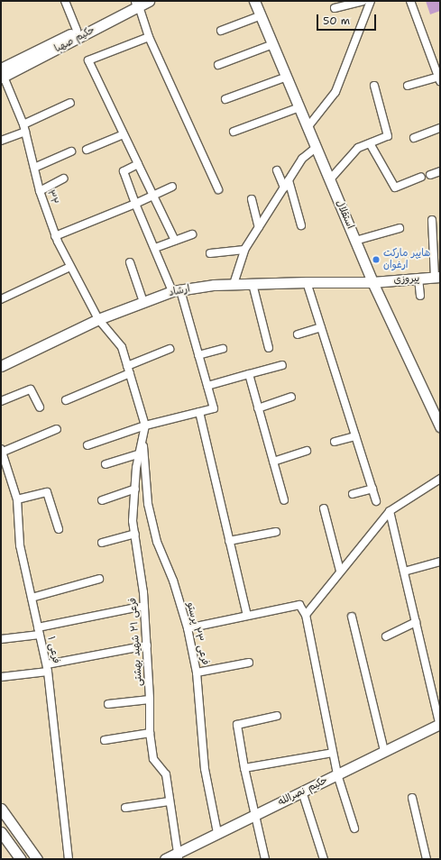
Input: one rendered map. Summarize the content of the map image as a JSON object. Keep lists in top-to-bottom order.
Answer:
{
  "streets": {
    "street": [
      "حکیم صهبا",
      "۳۲",
      "استقلال",
      "پیروزی",
      "ارشاد",
      "فرعی ۲۳ پرستو",
      "فرعی ۲۱ شهید بهشتی",
      "فرعی ۱",
      "حکیم نصرالله"
    ]
  },
  "crossings": [
    ["حکیم صهبا", "۳۲"],
    ["۳۲", "ارشاد"],
    ["۳۲", "فرعی ۲۱ شهید بهشتی"],
    ["استقلال", "پیروزی"],
    ["استقلال", "ارشاد"],
    ["پیروزی", "ارشاد"],
    ["فرعی ۲۳ پرستو", "فرعی ۲۱ شهید بهشتی"],
    ["فرعی ۲۳ پرستو", "حکیم نصرالله"],
    ["فرعی ۲۱ شهید بهشتی", "حکیم نصرالله"]
  ],
  "places": ["هایپر مارکت ارغوان"],
  "scale_bar": "50 m"
}
